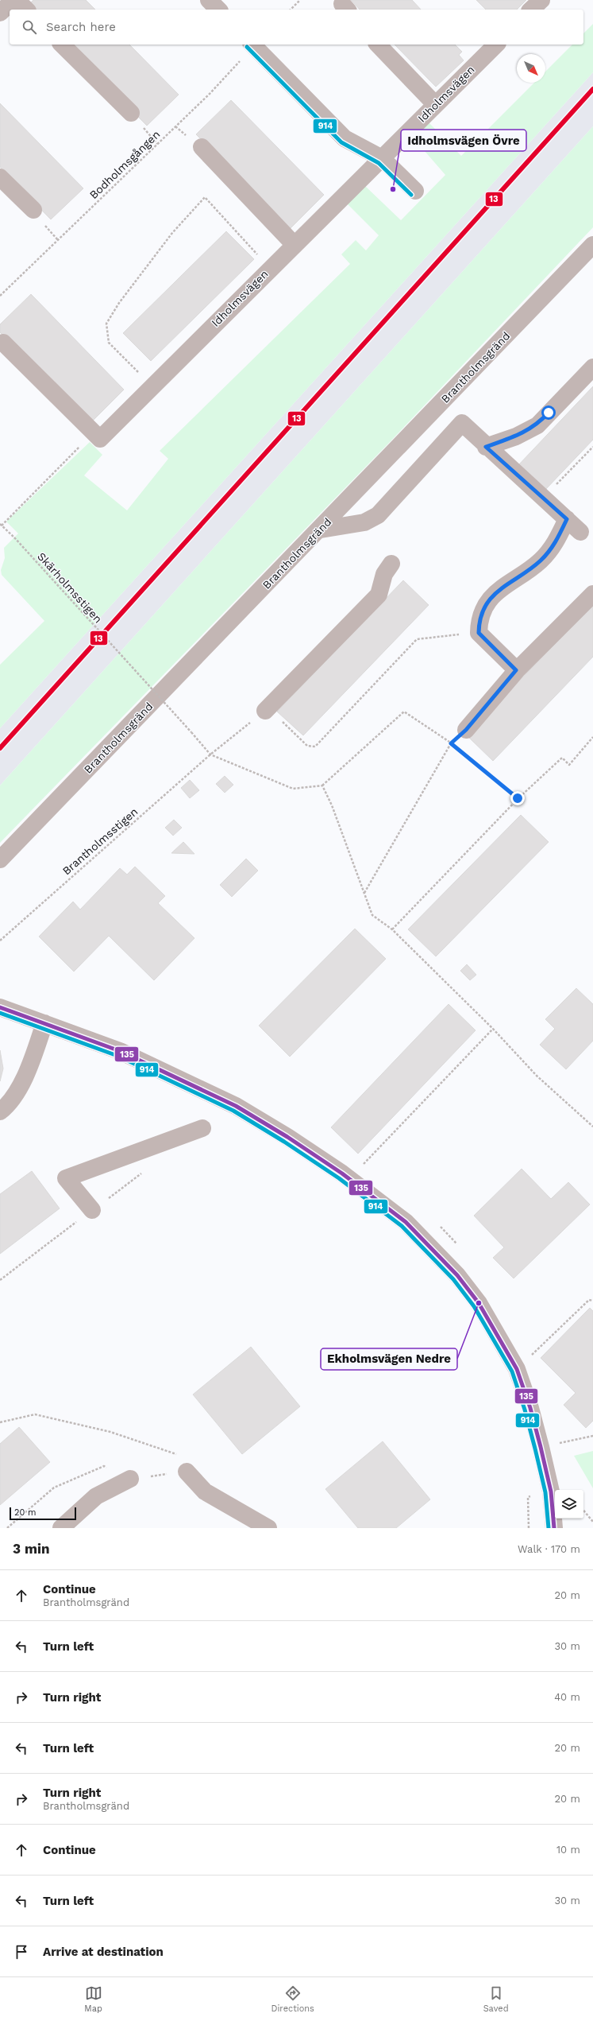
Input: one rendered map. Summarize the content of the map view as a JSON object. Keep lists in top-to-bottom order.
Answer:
{
  "streets": {
    "street": ["Idholmsvägen", "Brantholmsgränd"],
    "path": ["Bodholmsgången", "Skärholmsstigen", "Brantholmsstigen"]
  },
  "crossings": [
    ["Skärholmsstigen", "Brantholmsstigen"]
  ],
  "places": ["Idholmsvägen Övre", "Ekholmsvägen Nedre"],
  "lines": ["transit line 914", "transit line 13", "transit line 135"],
  "scale_bar": "20 m",
  "north": "bottom right",
  "page": {
    "search": "Search here",
    "scale": "20 m",
    "heading": ["3 min", "Walk · 170 m"],
    "list": [
      ["Continue", "Brantholmsgränd", "20 m"],
      ["Turn left", "30 m"],
      ["Turn right", "40 m"],
      ["Turn left", "20 m"],
      ["Turn right", "Brantholmsgränd", "20 m"],
      ["Continue", "10 m"],
      ["Turn left", "30 m"],
      "Arrive at destination"
    ],
    "nav": ["Map", "Directions", "Saved"]
  }
}
